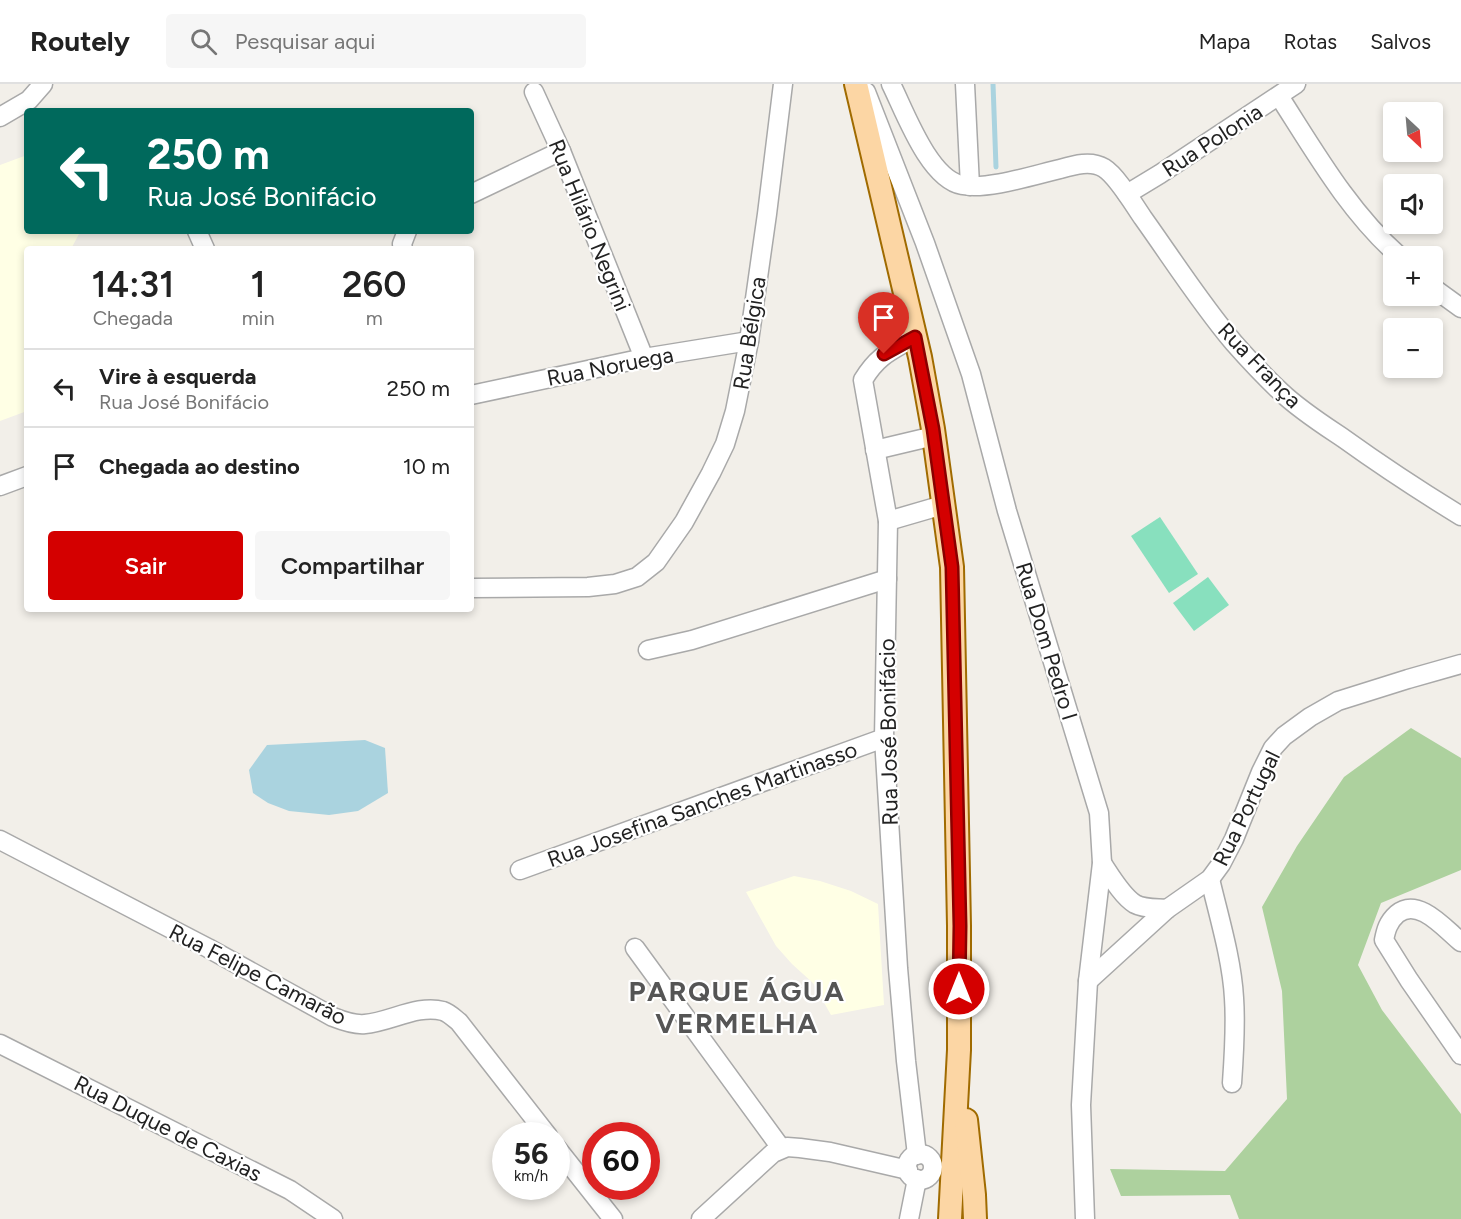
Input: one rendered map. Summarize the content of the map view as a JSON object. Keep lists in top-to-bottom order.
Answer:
{
  "streets": {
    "street": [
      "Rua Polonia",
      "Rua Hilário Negrini",
      "Rua Bélgica",
      "Rua França",
      "Rua Noruega",
      "Rua Dom Pedro I",
      "Rua José Bonifácio",
      "Rua Josefina Sanches Martinasso",
      "Rua Portugal",
      "Rua Felipe Camarão",
      "Rua Duque de Caxias"
    ]
  },
  "crossings": [
    ["Rua Polonia", "Rua França"],
    ["Rua Hilário Negrini", "Rua Noruega"],
    ["Rua Bélgica", "Rua Noruega"],
    ["Rua Dom Pedro I", "Rua Portugal"],
    ["Rua José Bonifácio", "Rua Josefina Sanches Martinasso"]
  ],
  "districts": ["PARQUE ÁGUA VERMELHA"],
  "north": "bottom right",
  "page": {
    "header": "Routely",
    "search": "Pesquisar aqui",
    "nav": ["Mapa", "Rotas", "Salvos"],
    "map_buttons": ["+", "−"],
    "turn": ["250 m", "Rua José Bonifácio"],
    "eta": [
      "14:31",
      "Chegada",
      "1",
      "min",
      "260",
      "m"
    ],
    "list": [
      {
        "name": "Vire à esquerda",
        "note": "Rua José Bonifácio",
        "value": "250 m"
      },
      {
        "name": "Chegada ao destino",
        "value": "10 m"
      }
    ],
    "buttons": ["Sair", "Compartilhar"],
    "speed": "56 km/h",
    "limit": "60"
  }
}
